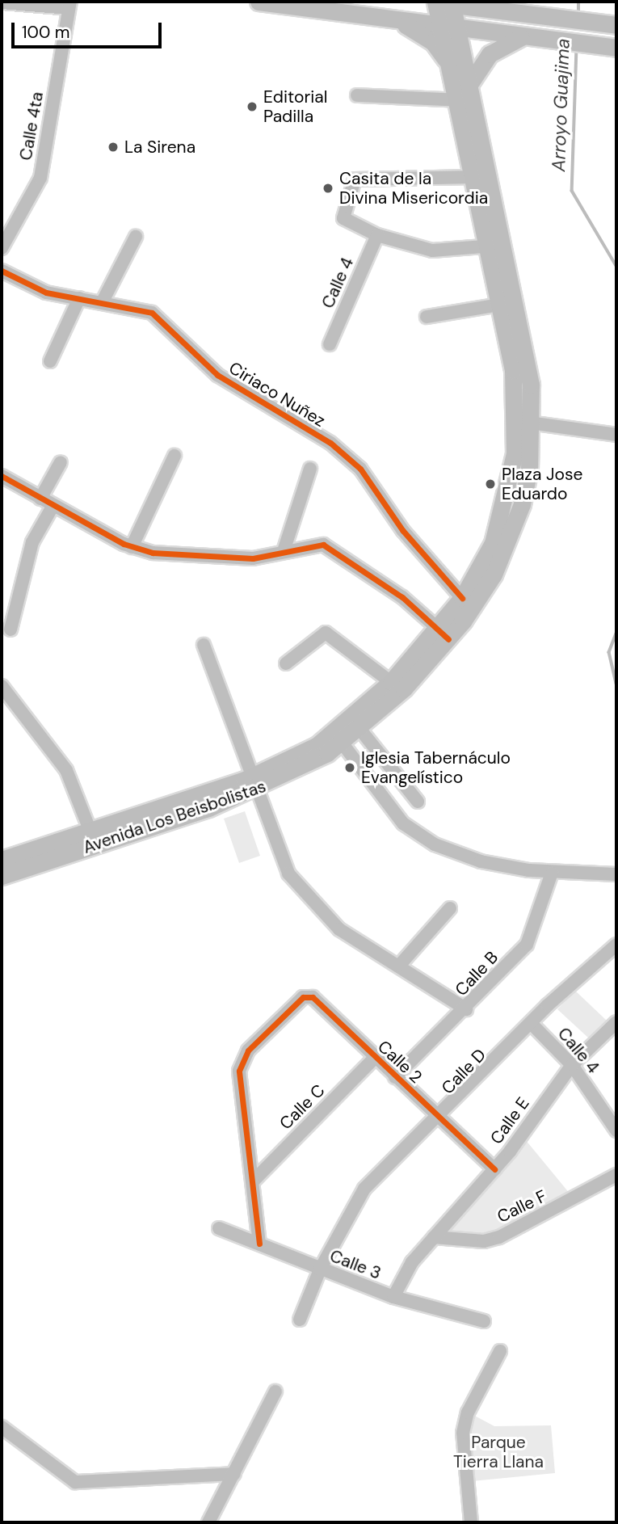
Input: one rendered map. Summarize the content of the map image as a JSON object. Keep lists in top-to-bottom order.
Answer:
{
  "streets": {
    "main road": ["Avenida Los Beisbolistas"],
    "street": [
      "Calle 4ta",
      "Calle 4",
      "Ciriaco Nuñez",
      "Calle B",
      "Calle 2",
      "Calle D",
      "Calle C",
      "Calle E",
      "Calle F",
      "Calle 3"
    ]
  },
  "crossings": [
    ["Calle 4", "Calle D"],
    ["Calle 4", "Calle E"],
    ["Ciriaco Nuñez", "Avenida Los Beisbolistas"],
    ["Calle B", "Calle 2"],
    ["Calle 2", "Calle D"],
    ["Calle 2", "Calle C"],
    ["Calle 2", "Calle E"],
    ["Calle D", "Calle 3"],
    ["Calle E", "Calle F"],
    ["Calle E", "Calle 3"]
  ],
  "water": ["Arroyo Guajima"],
  "parks": ["Parque Tierra Llana"],
  "places": [
    "Editorial Padilla",
    "La Sirena",
    "Casita de la Divina Misericordia",
    "Plaza Jose Eduardo",
    "Iglesia Tabernáculo Evangelístico"
  ],
  "scale_bar": "100 m"
}
